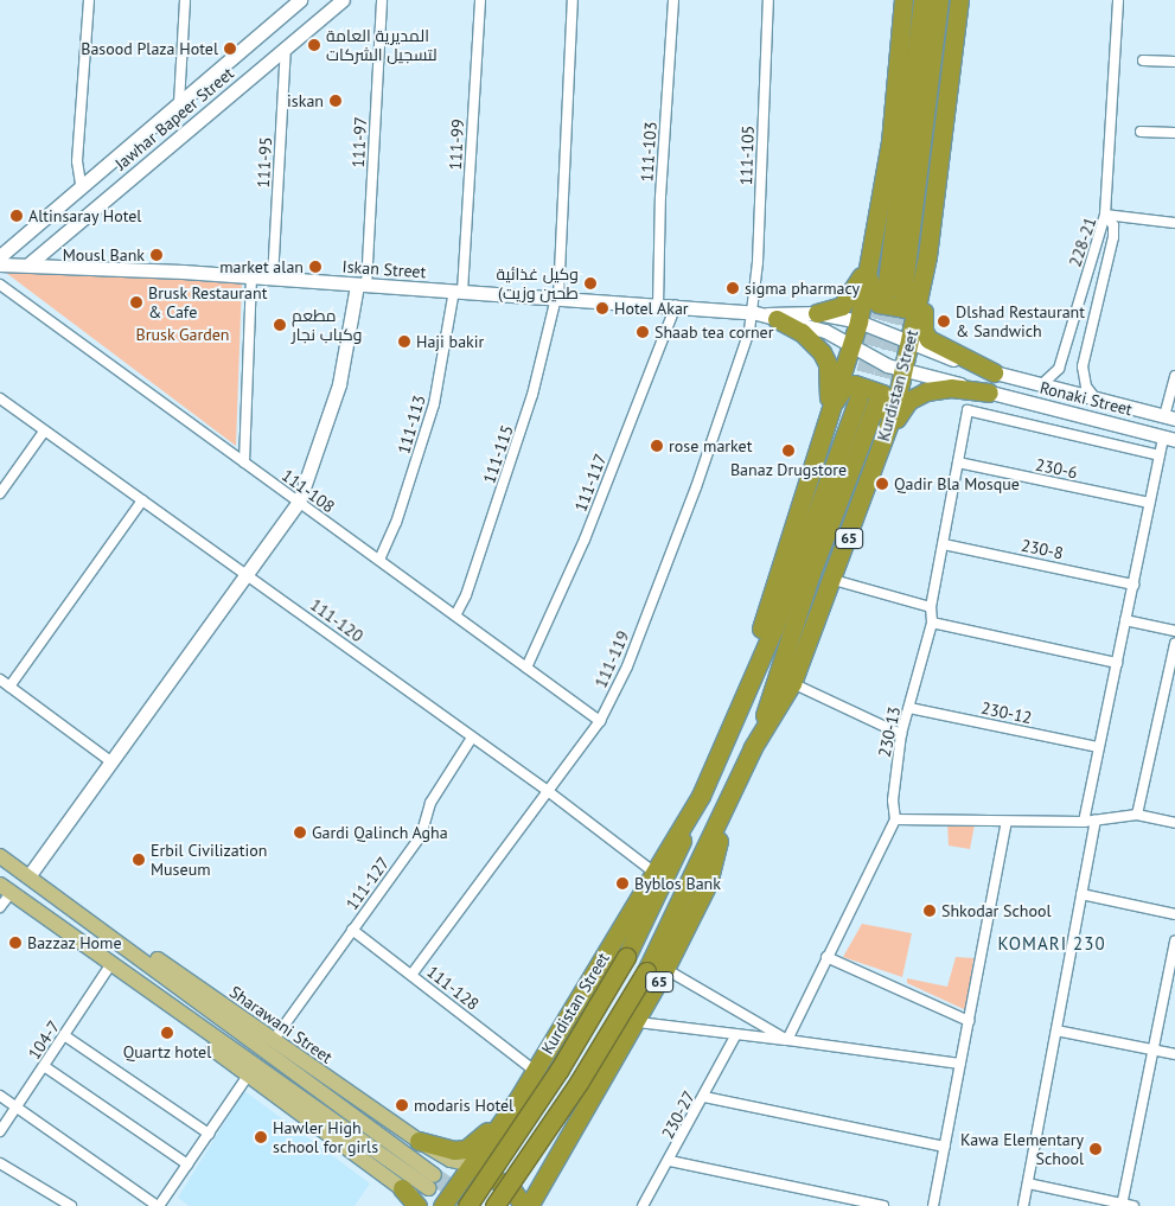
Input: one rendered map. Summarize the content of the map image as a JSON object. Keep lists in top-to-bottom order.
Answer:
{
  "streets": {
    "highway": ["Kurdistan Street", "65"],
    "main road": [
      "Jawhar Bapeer Street",
      "Iskan Street",
      "Ronaki Street",
      "Sharawani Street"
    ],
    "street": [
      "111-97",
      "111-99",
      "111-103",
      "111-105",
      "111-95",
      "228-21",
      "111-113",
      "111-115",
      "230-6",
      "111-117",
      "111-108",
      "230-8",
      "111-120",
      "111-119",
      "230-12",
      "230-13",
      "111-127",
      "111-128",
      "104-7",
      "230-27"
    ]
  },
  "crossings": [
    ["Jawhar Bapeer Street", "111-95"],
    ["Jawhar Bapeer Street", "Iskan Street"],
    ["111-97", "Iskan Street"],
    ["111-99", "Iskan Street"],
    ["111-99", "111-113"],
    ["111-103", "Iskan Street"],
    ["111-105", "Iskan Street"],
    ["111-105", "111-119"],
    ["111-95", "Iskan Street"],
    ["228-21", "Ronaki Street"],
    ["Iskan Street", "Kurdistan Street"],
    ["Iskan Street", "Ronaki Street"],
    ["Iskan Street", "111-113"],
    ["Iskan Street", "111-115"],
    ["Iskan Street", "111-117"],
    ["Iskan Street", "111-119"],
    ["Kurdistan Street", "Ronaki Street"],
    ["Kurdistan Street", "111-120"],
    ["Kurdistan Street", "111-128"],
    ["Kurdistan Street", "Sharawani Street"],
    ["111-113", "111-108"],
    ["111-115", "111-108"],
    ["230-6", "230-13"],
    ["111-117", "111-108"],
    ["111-108", "111-119"],
    ["230-8", "230-13"],
    ["111-120", "111-119"],
    ["111-120", "111-127"],
    ["111-119", "111-128"],
    ["230-12", "230-13"],
    ["111-127", "111-128"],
    ["111-127", "Sharawani Street"],
    ["Sharawani Street", "104-7"]
  ],
  "districts": ["KOMARI 230"],
  "parks": ["Brusk Garden"],
  "places": [
    "المديرية العامة لتسجيل الشركات",
    "Basood Plaza Hotel",
    "iskan",
    "Altinsaray Hotel",
    "Mousl Bank",
    "market alan",
    "وكيل غذائية (طحين وزيت",
    "sigma pharmacy",
    "Brusk Restaurant & Cafe",
    "Hotel Akar",
    "Dlshad Restaurant & Sandwich",
    "مطعم وكباب نجار",
    "Shaab tea corner",
    "Haji bakir",
    "rose market",
    "Banaz Drugstore",
    "Qadir Bla Mosque",
    "Gardi Qalinch Agha",
    "Erbil Civilization Museum",
    "Byblos Bank",
    "Shkodar School",
    "Bazzaz Home",
    "Quartz hotel",
    "modaris Hotel",
    "Hawler High school for girls",
    "Kawa Elementary School"
  ]
}
